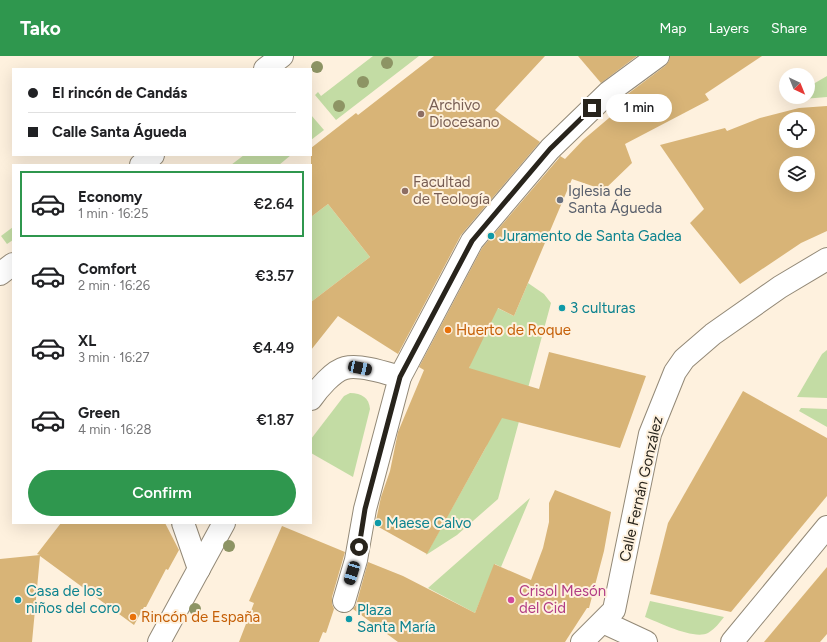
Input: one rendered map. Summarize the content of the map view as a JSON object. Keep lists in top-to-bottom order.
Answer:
{
  "streets": {
    "street": ["Calle Fernán González"]
  },
  "places": [
    "Archivo Diocesano",
    "Facultad de Teología",
    "Iglesia de Santa Águeda",
    "Juramento de Santa Gadea",
    "3 culturas",
    "Huerto de Roque",
    "Maese Calvo",
    "Casa de los niños del coro",
    "Crisol Mesón del Cid",
    "Rincón de España",
    "Plaza Santa María"
  ],
  "north": "bottom right",
  "page": {
    "header": "Tako",
    "nav": ["Map", "Layers", "Share"],
    "banner": ["El rincón de Candás", "Calle Santa Águeda"],
    "bubble": "1 min",
    "list": [
      {
        "name": "Economy",
        "note": "1 min · 16:25",
        "value": "€2.64"
      },
      {
        "name": "Comfort",
        "note": "2 min · 16:26",
        "value": "€3.57"
      },
      {
        "name": "XL",
        "note": "3 min · 16:27",
        "value": "€4.49"
      },
      {
        "name": "Green",
        "note": "4 min · 16:28",
        "value": "€1.87"
      }
    ],
    "buttons": "Confirm"
  }
}
